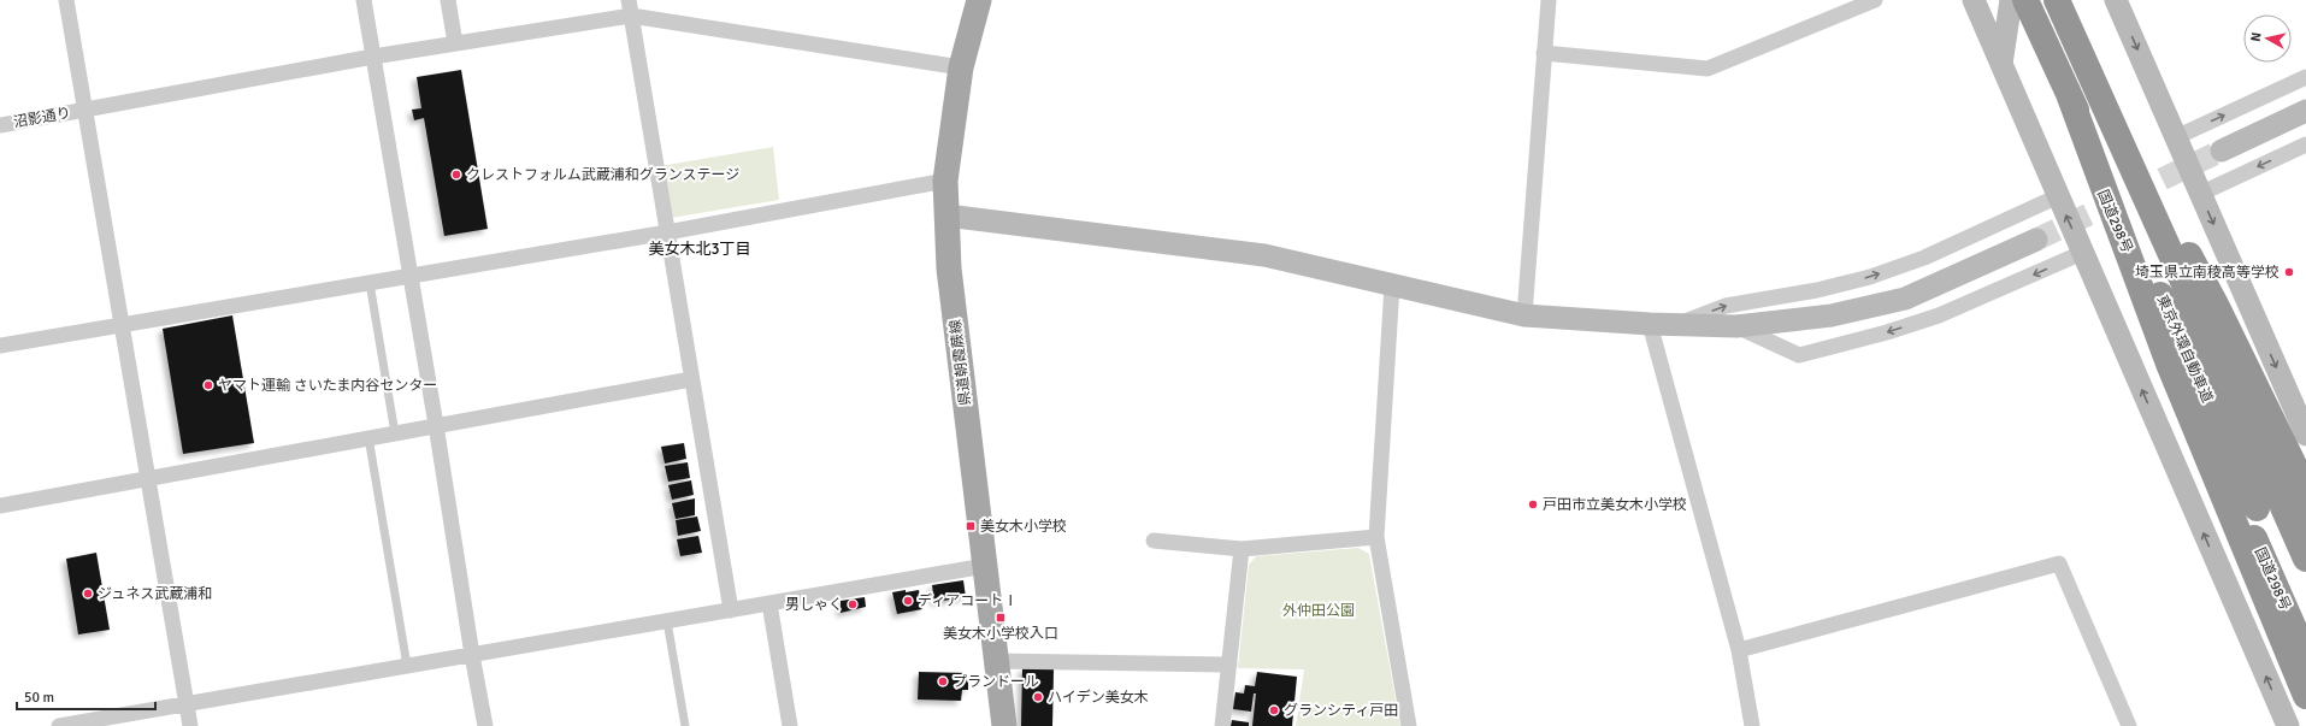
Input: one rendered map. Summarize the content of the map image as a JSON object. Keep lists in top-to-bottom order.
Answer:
{
  "streets": {
    "highway": ["国道298号", "東京外環自動車道"],
    "main road": ["県道朝霞蕨線"],
    "street": ["沼影通り"]
  },
  "crossings": [
    ["沼影通り", "県道朝霞蕨線"]
  ],
  "districts": ["美女木北3丁目"],
  "parks": ["外仲田公園"],
  "places": {
    "other": [
      "クレストフォルム武蔵浦和グランステージ",
      "埼玉県立南稜高等学校",
      "ヤマト運輸 さいたま内谷センター",
      "戸田市立美女木小学校",
      "ジュネス武蔵浦和",
      "ディアコートⅠ",
      "男しゃく",
      "プランドール",
      "ハイデン美女木",
      "グランシティ戸田"
    ],
    "transit": ["美女木小学校", "美女木小学校入口"]
  },
  "scale_bar": "50 m",
  "north": "left"
}
